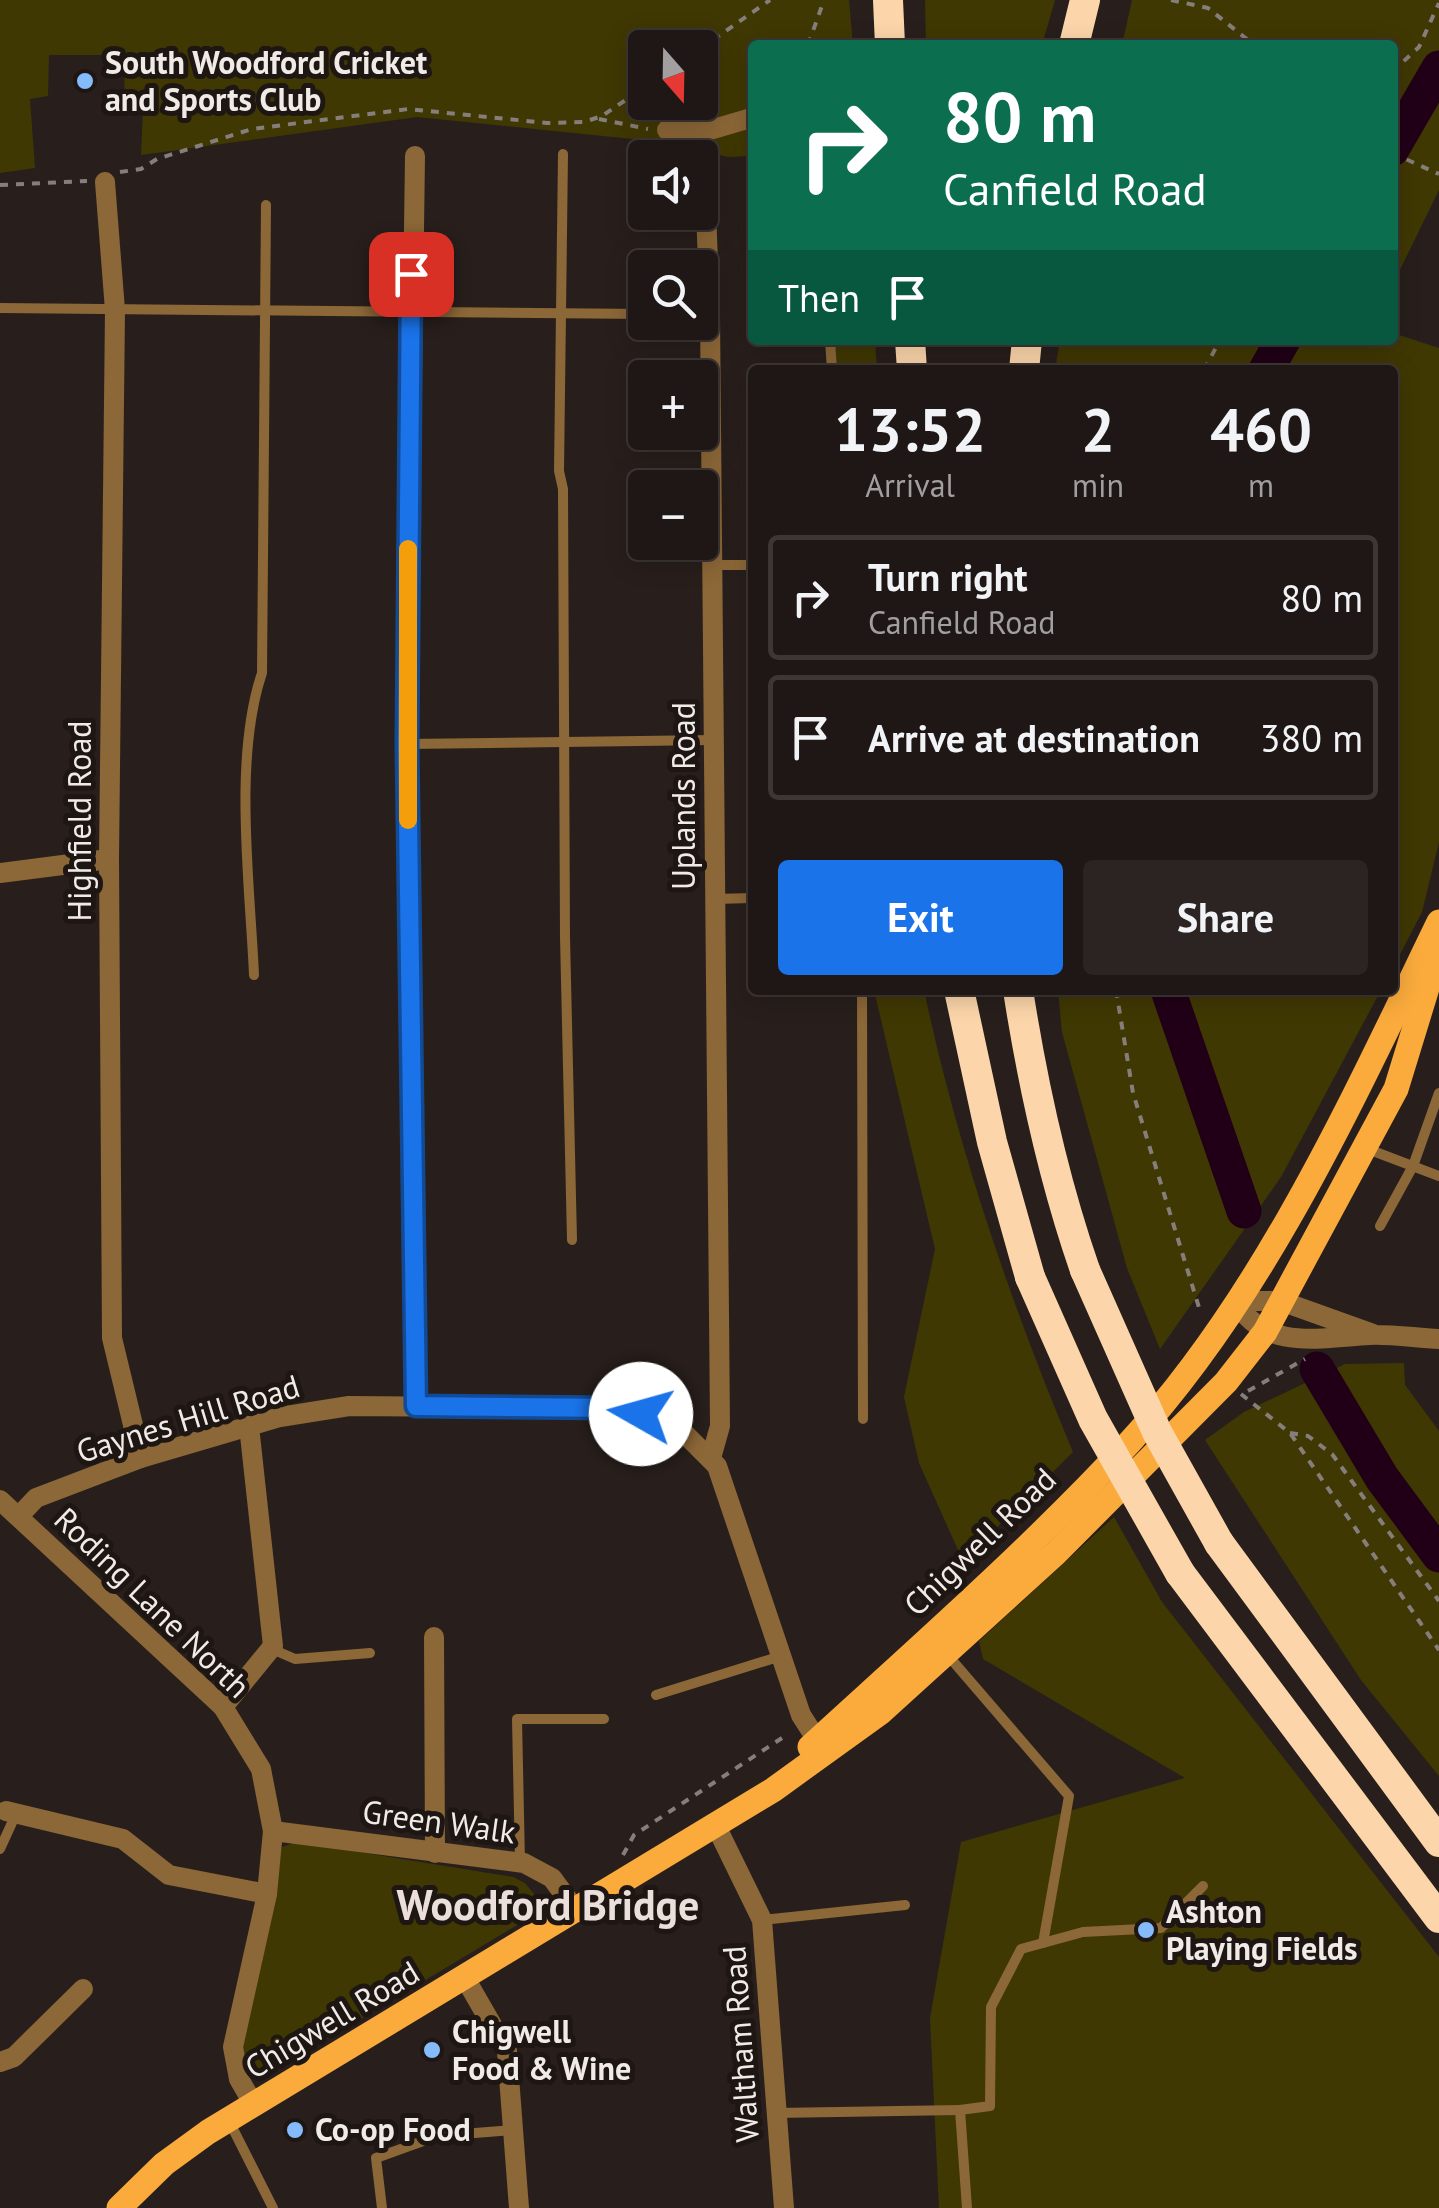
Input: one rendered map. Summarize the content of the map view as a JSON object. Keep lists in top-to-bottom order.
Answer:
{
  "streets": {
    "main road": ["Chigwell Road"],
    "street": [
      "Uplands Road",
      "Highfield Road",
      "Gaynes Hill Road",
      "Roding Lane North",
      "Green Walk",
      "Waltham Road"
    ]
  },
  "crossings": [
    ["Uplands Road", "Gaynes Hill Road"],
    ["Highfield Road", "Gaynes Hill Road"],
    ["Gaynes Hill Road", "Chigwell Road"],
    ["Gaynes Hill Road", "Roding Lane North"],
    ["Chigwell Road", "Roding Lane North"],
    ["Chigwell Road", "Green Walk"],
    ["Chigwell Road", "Waltham Road"],
    ["Roding Lane North", "Green Walk"]
  ],
  "districts": ["Woodford Bridge"],
  "places": [
    "South Woodford Cricket and Sports Club",
    "Ashton Playing Fields",
    "Chigwell Food & Wine",
    "Co-op Food"
  ],
  "north": "bottom",
  "page": {
    "map_buttons": ["+", "−"],
    "turn": ["80 m", "Canfield Road"],
    "then": "Then",
    "eta": [
      "13:52",
      "Arrival",
      "2",
      "min",
      "460",
      "m"
    ],
    "list": [
      {
        "name": "Turn right",
        "note": "Canfield Road",
        "value": "80 m"
      },
      {
        "name": "Arrive at destination",
        "value": "380 m"
      }
    ],
    "buttons": ["Exit", "Share"]
  }
}
